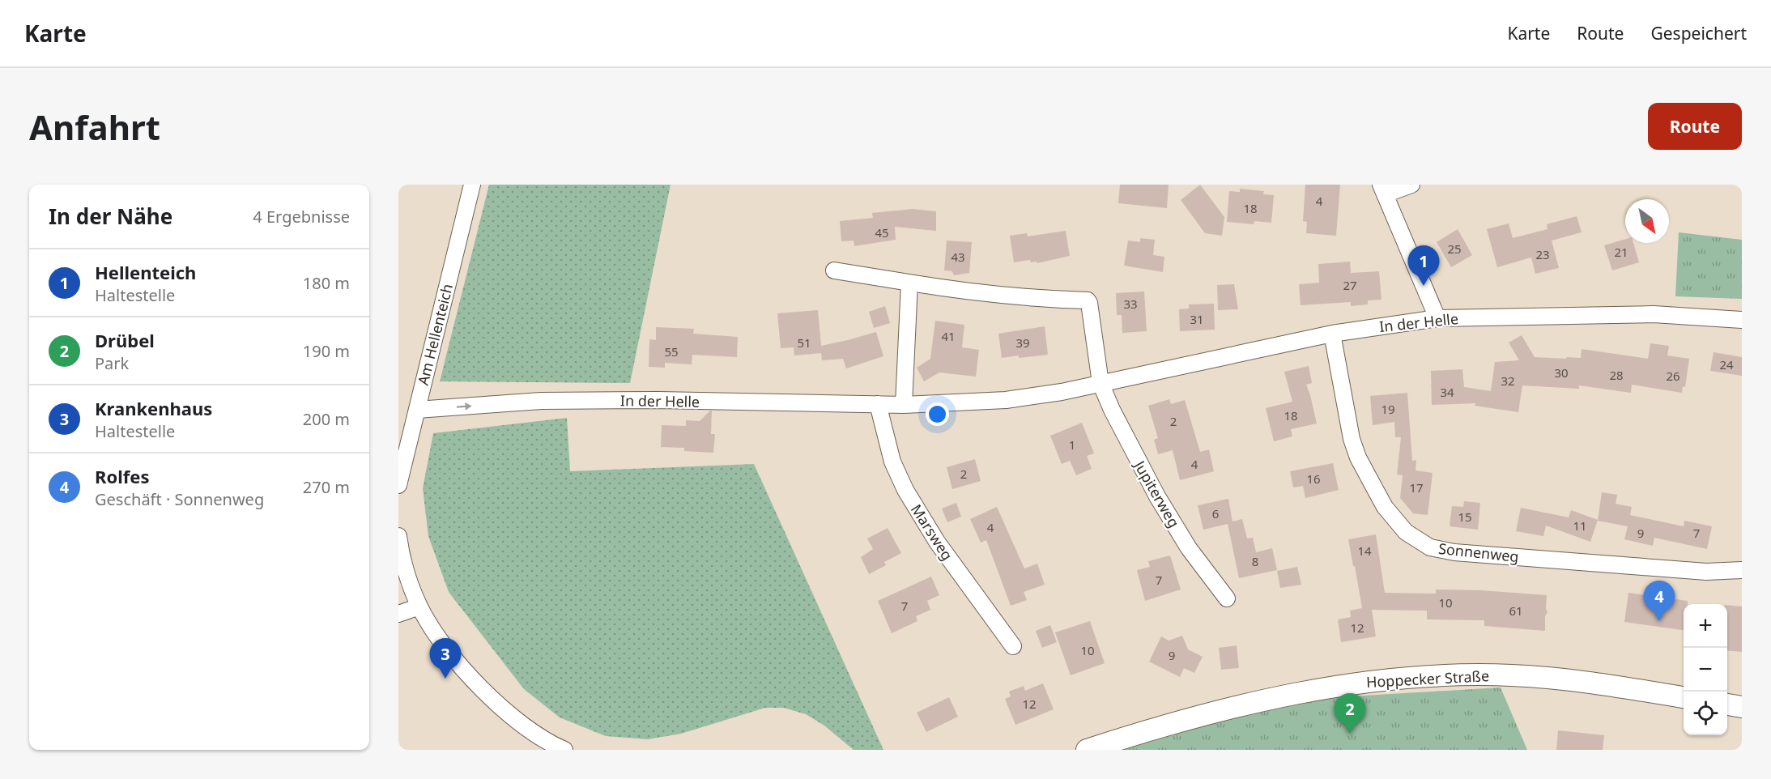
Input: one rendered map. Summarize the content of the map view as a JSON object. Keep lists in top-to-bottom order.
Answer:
{
  "streets": {
    "street": [
      "In der Helle",
      "Am Hellenteich",
      "Jupiterweg",
      "Marsweg",
      "Sonnenweg",
      "Hoppecker Straße"
    ]
  },
  "crossings": [
    ["In der Helle", "Am Hellenteich"],
    ["In der Helle", "Jupiterweg"],
    ["In der Helle", "Marsweg"],
    ["In der Helle", "Sonnenweg"]
  ],
  "house_numbers": [
    "4",
    "18",
    "45",
    "25",
    "21",
    "23",
    "43",
    "27",
    "33",
    "31",
    "41",
    "51",
    "39",
    "55",
    "24",
    "30",
    "28",
    "26",
    "32",
    "34",
    "19",
    "18",
    "2",
    "1",
    "4",
    "2",
    "16",
    "17",
    "6",
    "15",
    "11",
    "4",
    "9",
    "7",
    "14",
    "8",
    "7",
    "10",
    "7",
    "61",
    "12",
    "10",
    "9",
    "12"
  ],
  "north": "bottom right",
  "page": {
    "header": "Karte",
    "nav": ["Karte", "Route", "Gespeichert"],
    "buttons": "Route",
    "title": "Anfahrt",
    "heading": ["In der Nähe", "4 Ergebnisse"],
    "pins": [
      "1",
      "4",
      "3",
      "2"
    ],
    "list": [
      {
        "mark": "1",
        "name": "Hellenteich",
        "note": "Haltestelle",
        "value": "180 m"
      },
      {
        "mark": "2",
        "name": "Drübel",
        "note": "Park",
        "value": "190 m"
      },
      {
        "mark": "3",
        "name": "Krankenhaus",
        "note": "Haltestelle",
        "value": "200 m"
      },
      {
        "mark": "4",
        "name": "Rolfes",
        "note": "Geschäft · Sonnenweg",
        "value": "270 m"
      }
    ],
    "map_buttons": ["+", "−"]
  }
}
